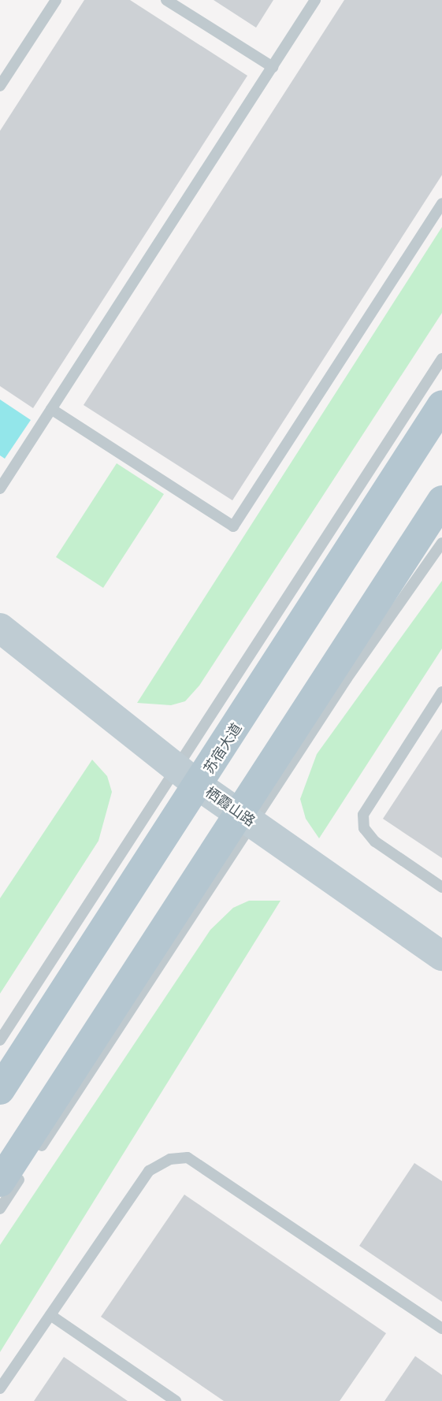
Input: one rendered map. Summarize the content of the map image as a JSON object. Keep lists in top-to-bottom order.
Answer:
{
  "streets": {
    "main road": ["苏宿大道"],
    "street": ["栖霞山路"]
  },
  "crossings": [
    ["苏宿大道", "栖霞山路"]
  ]
}
